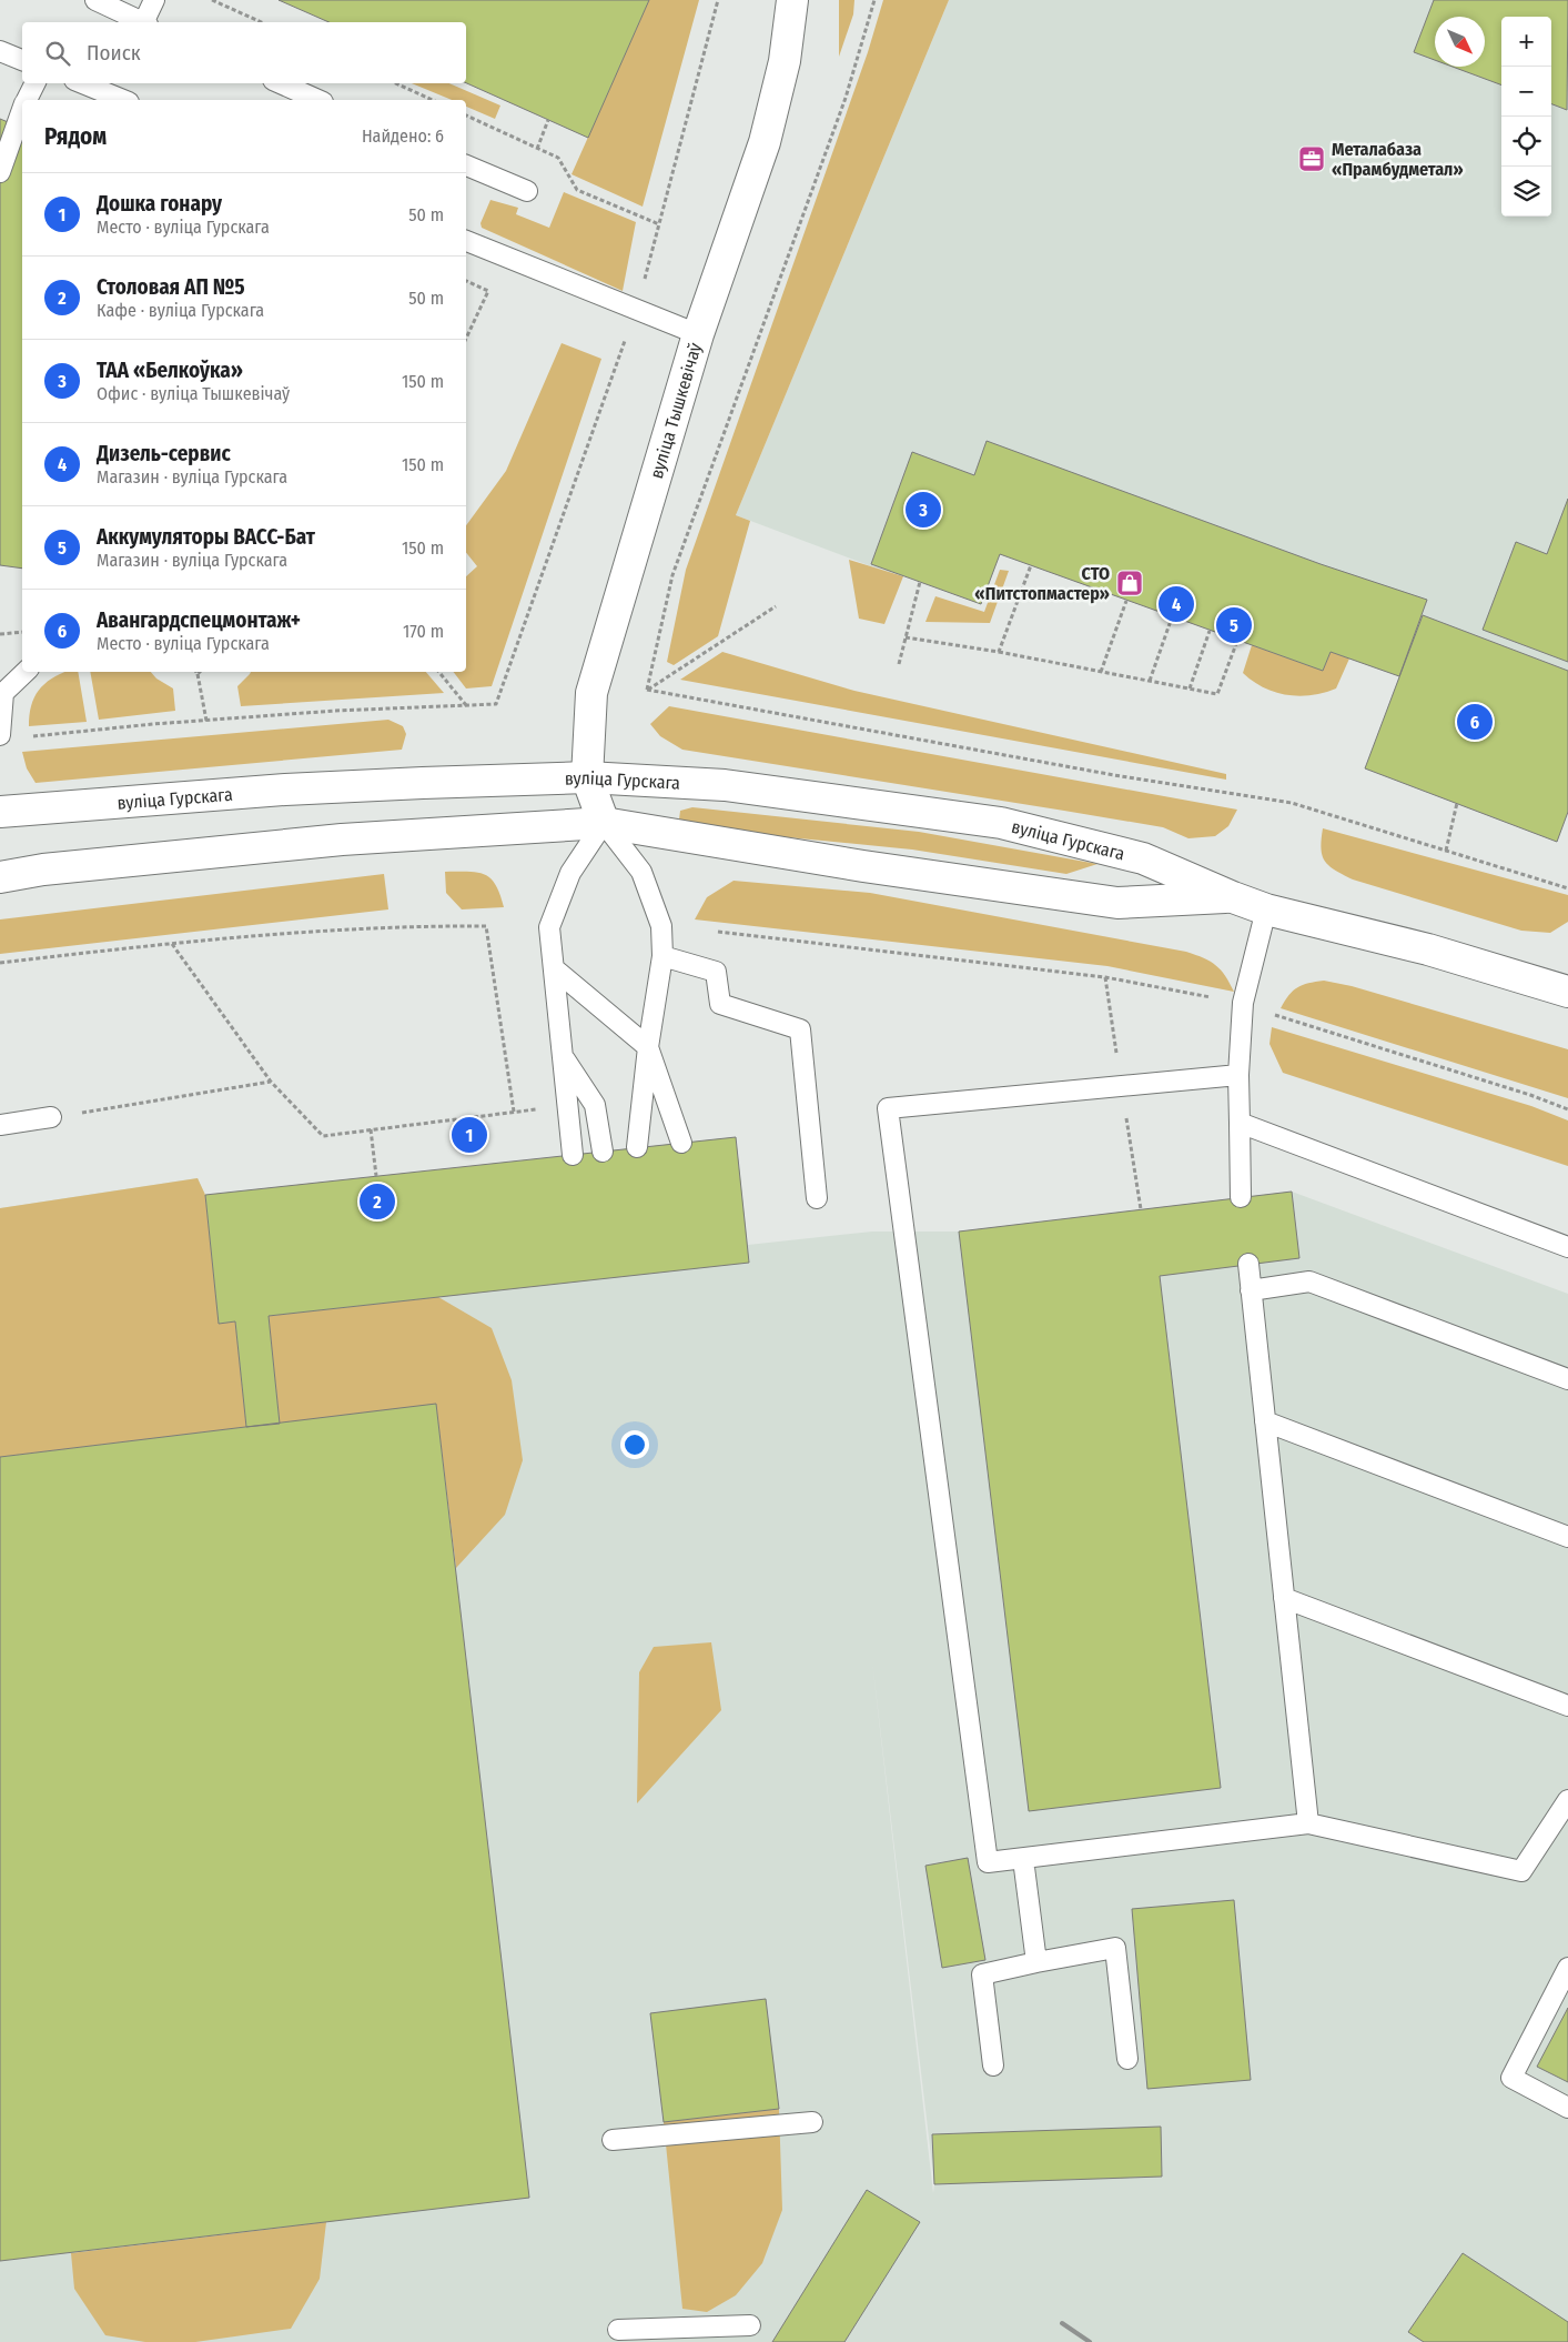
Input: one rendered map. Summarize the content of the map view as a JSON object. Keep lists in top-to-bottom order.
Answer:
{
  "streets": {
    "main road": ["вуліца Тышкевічаў", "вуліца Гурскага"]
  },
  "crossings": [
    ["вуліца Тышкевічаў", "вуліца Гурскага"]
  ],
  "places": {
    "office": ["Металабаза «Прамбудметал»"],
    "shop": ["СТО «Питстопмастер»"]
  },
  "north": "bottom right",
  "page": {
    "map_buttons": ["+", "−"],
    "search": "Поиск",
    "heading": ["Рядом", "Найдено: 6"],
    "list": [
      {
        "mark": "1",
        "name": "Дошка гонару",
        "note": "Место · вуліца Гурскага",
        "value": "50 m"
      },
      {
        "mark": "2",
        "name": "Столовая АП №5",
        "note": "Кафе · вуліца Гурскага",
        "value": "50 m"
      },
      {
        "mark": "3",
        "name": "ТАА «Белкоўка»",
        "note": "Офис · вуліца Тышкевічаў",
        "value": "150 m"
      },
      {
        "mark": "4",
        "name": "Дизель-сервис",
        "note": "Магазин · вуліца Гурскага",
        "value": "150 m"
      },
      {
        "mark": "5",
        "name": "Аккумуляторы ВАСС-Бат",
        "note": "Магазин · вуліца Гурскага",
        "value": "150 m"
      },
      {
        "mark": "6",
        "name": "Авангардспецмонтаж+",
        "note": "Место · вуліца Гурскага",
        "value": "170 m"
      }
    ],
    "pins": [
      "3",
      "4",
      "5",
      "6",
      "1",
      "2"
    ]
  }
}
